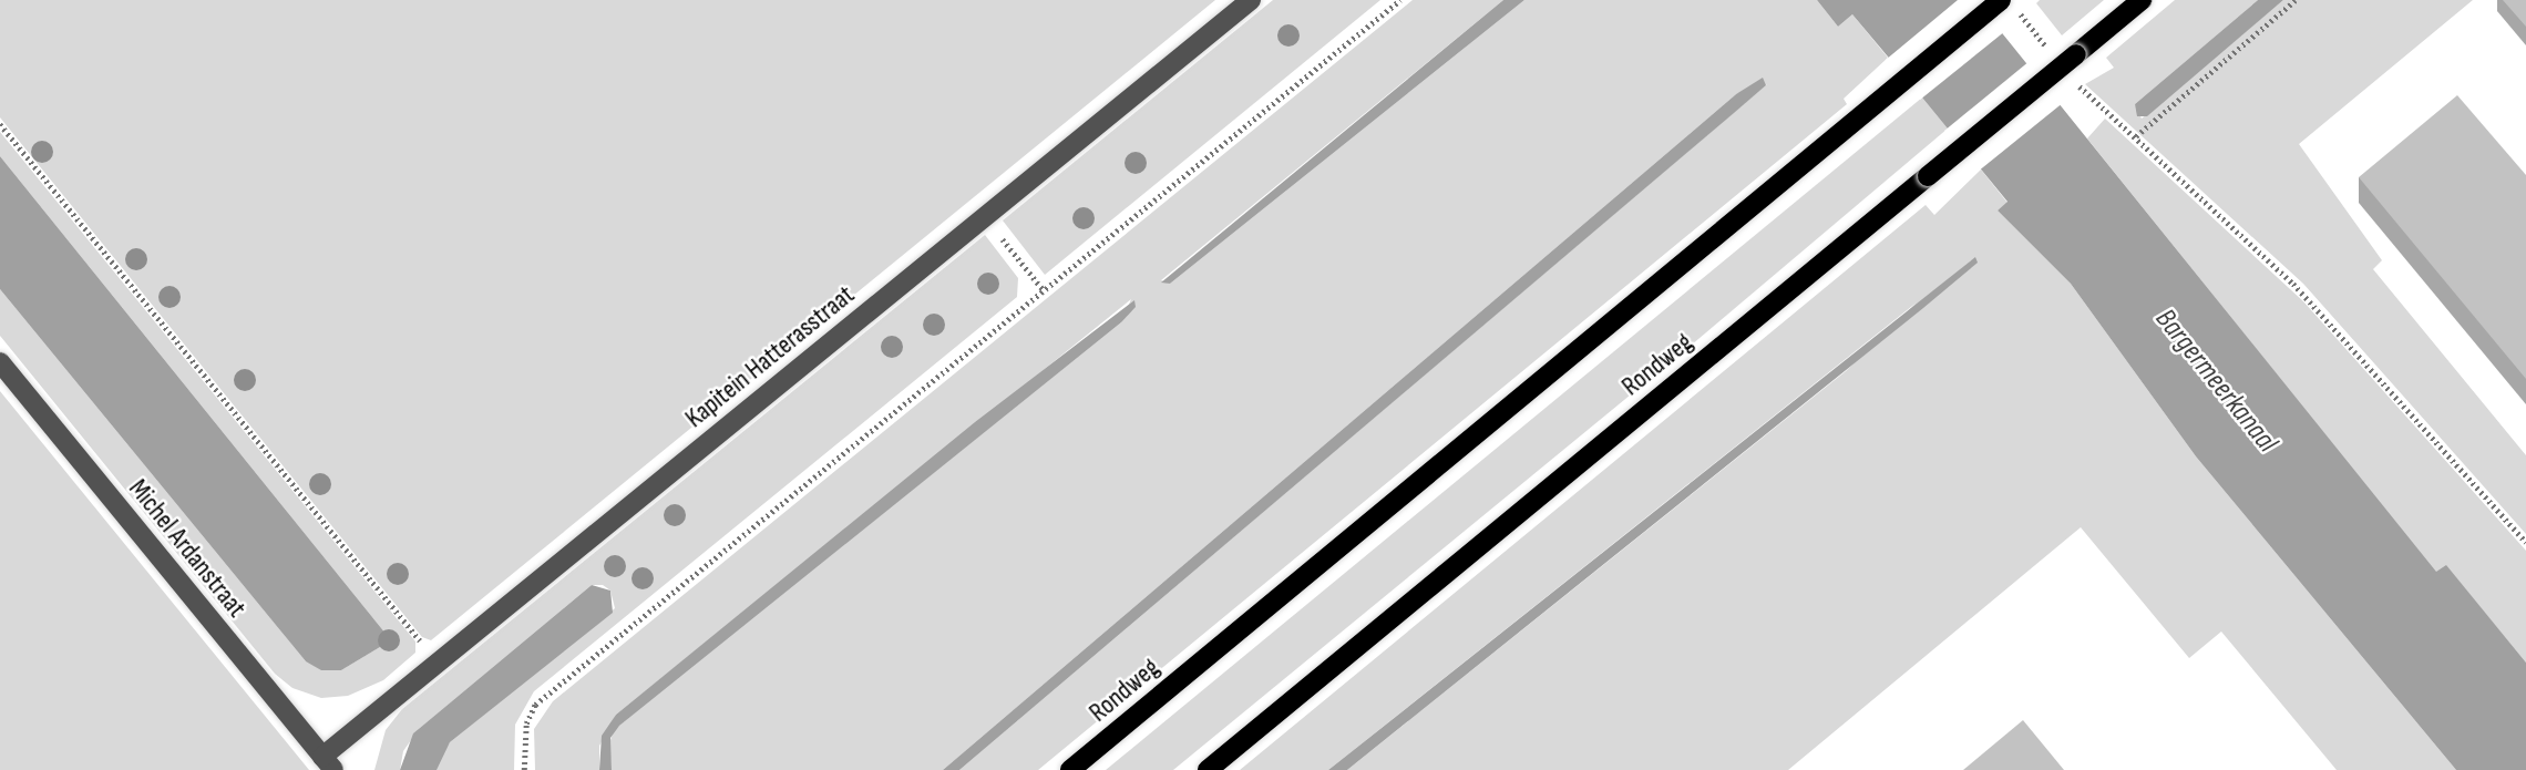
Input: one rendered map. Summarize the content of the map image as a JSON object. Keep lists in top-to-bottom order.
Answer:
{
  "streets": {
    "main road": ["Rondweg"],
    "street": ["Kapitein Hatterasstraat", "Michel Ardanstraat"]
  },
  "crossings": [
    ["Kapitein Hatterasstraat", "Michel Ardanstraat"]
  ],
  "water": ["Bargermeerkanaal"]
}
